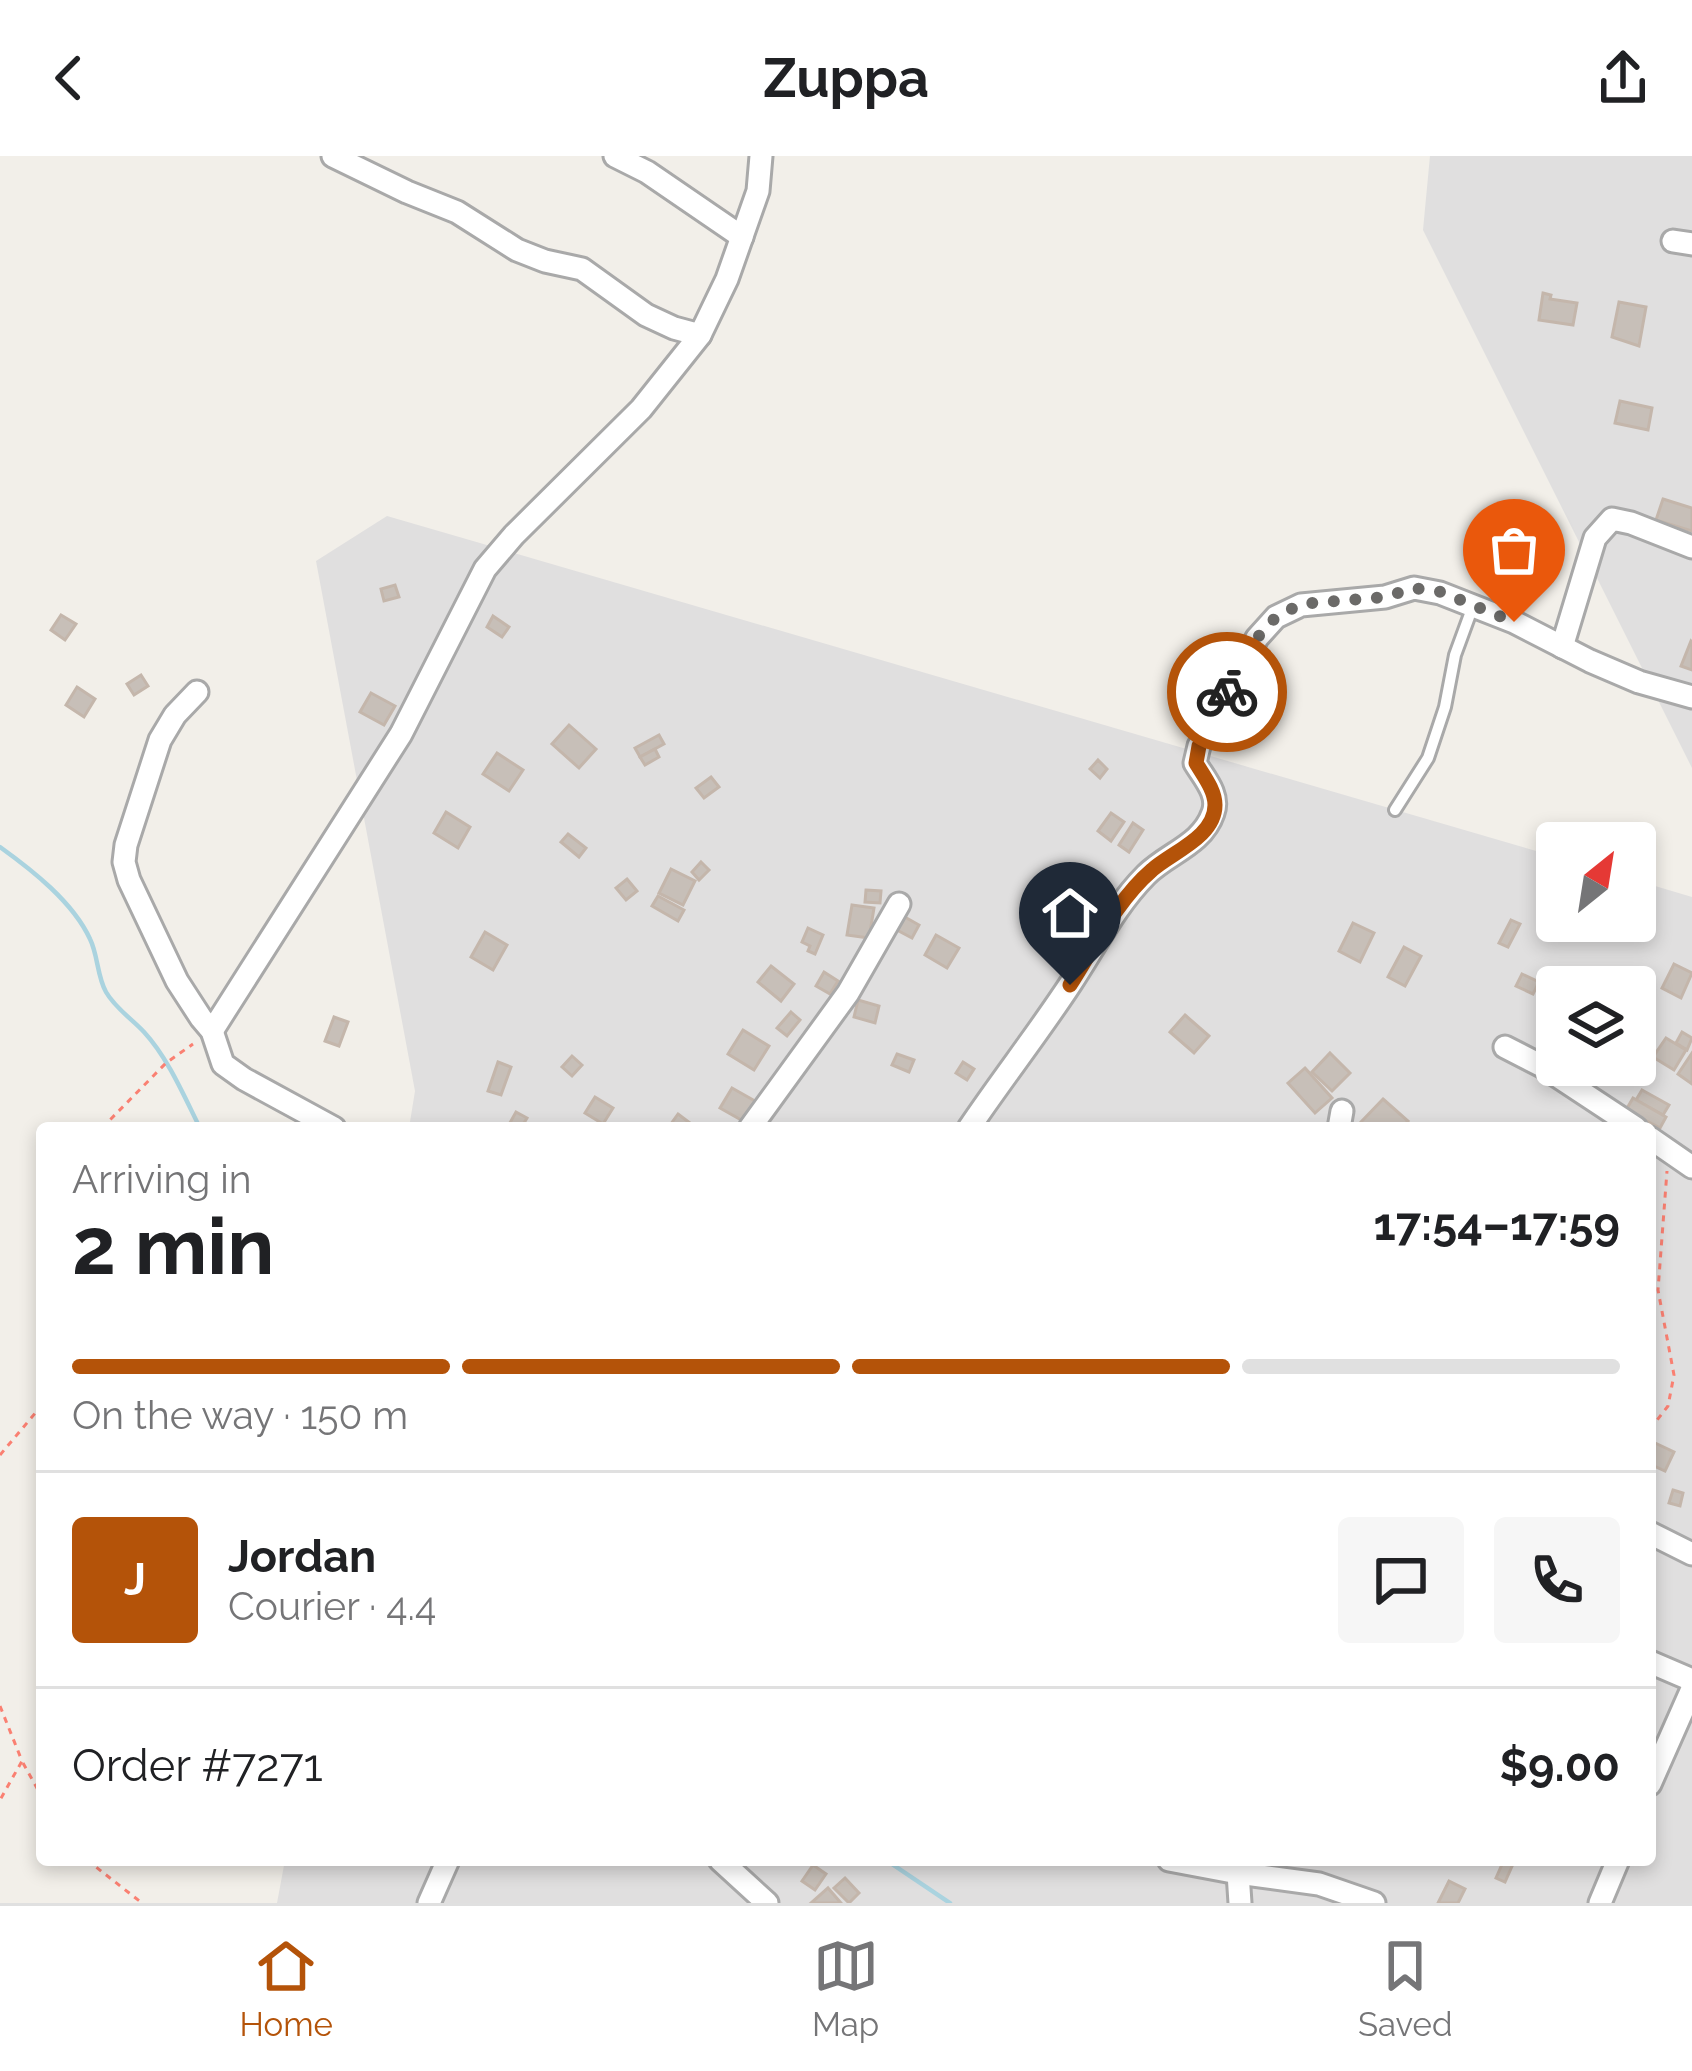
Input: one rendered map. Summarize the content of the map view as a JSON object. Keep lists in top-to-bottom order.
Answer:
{
  "north": "top right",
  "page": {
    "header": "Zuppa",
    "heading": ["2 min", "Arriving in", "17:54–17:59"],
    "panel": [
      "Jordan",
      "Courier · 4.4",
      "Order #7271",
      "$9.00"
    ],
    "bar": "On the way · 150 m",
    "round": "J",
    "tabs": ["Home", "Map", "Saved"]
  }
}
